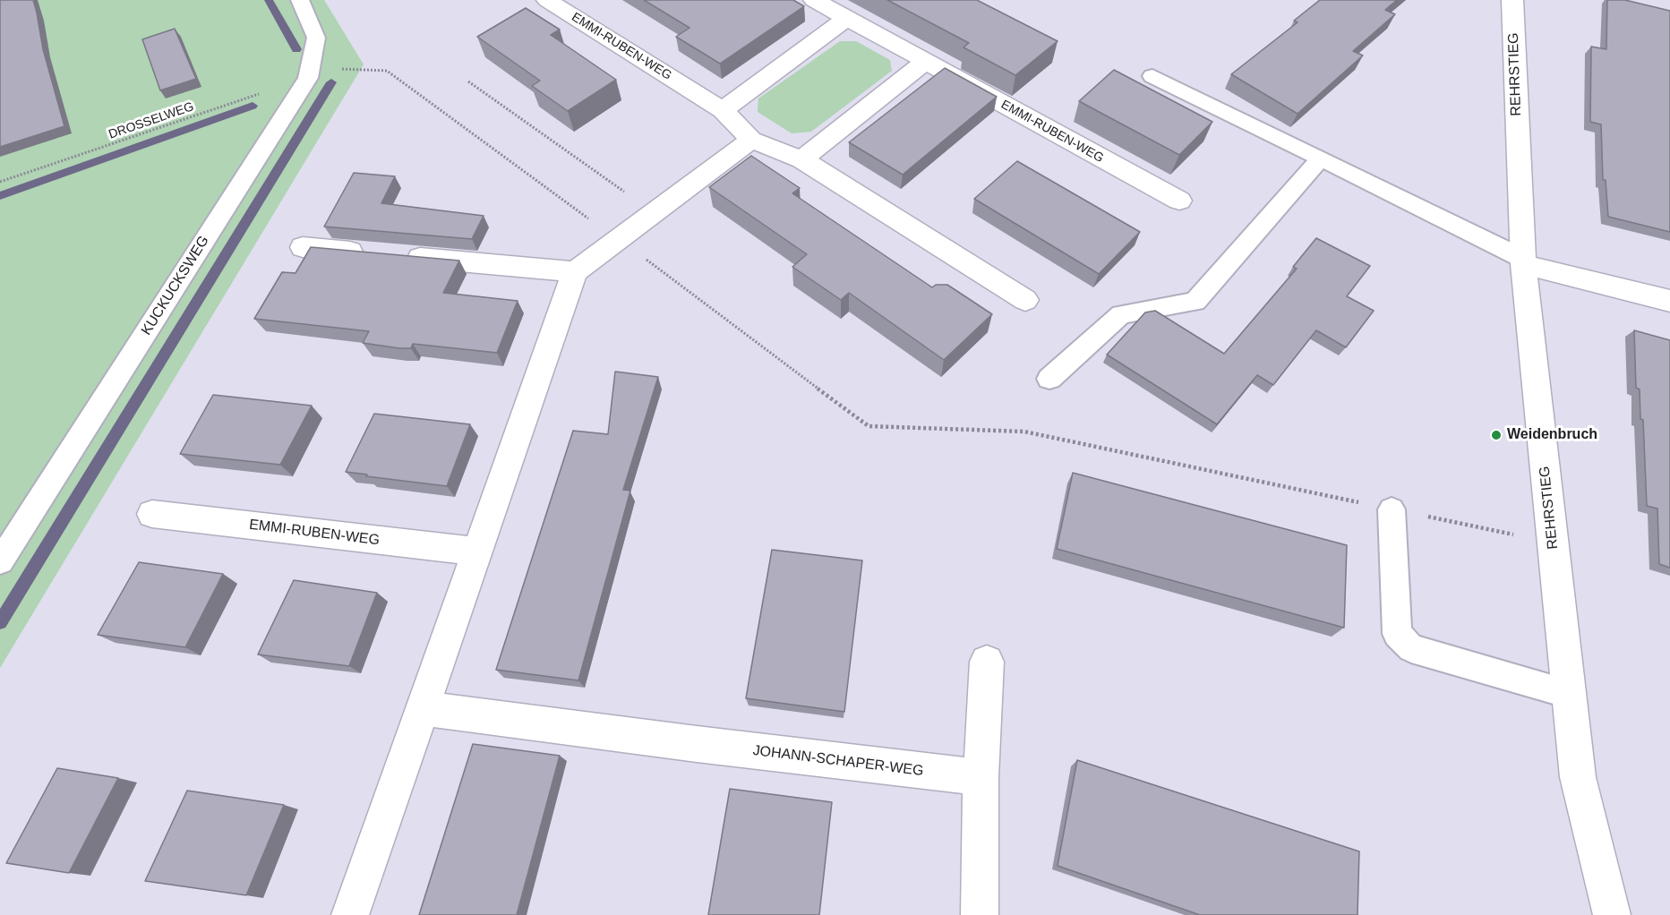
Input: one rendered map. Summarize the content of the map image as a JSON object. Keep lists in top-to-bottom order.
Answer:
{
  "streets": {
    "street": ["EMMI-RUBEN-WEG", "REHRSTIEG", "JOHANN-SCHAPER-WEG"],
    "lane": ["KUCKUCKSWEG"],
    "path": ["DROSSELWEG"]
  },
  "crossings": [
    ["REHRSTIEG", "DROSSELWEG"],
    ["DROSSELWEG", "KUCKUCKSWEG"]
  ],
  "places": ["Weidenbruch"]
}
